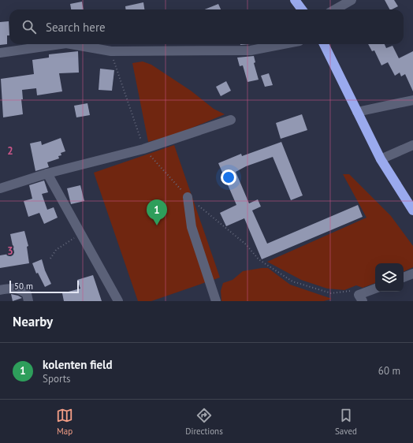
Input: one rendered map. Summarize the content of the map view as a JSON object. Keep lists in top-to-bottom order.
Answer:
{
  "scale_bar": "50 m",
  "page": {
    "search": "Search here",
    "pins": "1",
    "scale": "50 m",
    "heading": "Nearby",
    "list": [
      {
        "mark": "1",
        "name": "kolenten field",
        "note": "Sports",
        "value": "60 m"
      }
    ],
    "nav": ["Map", "Directions", "Saved"]
  },
  "grid": {
    "rows": ["2", "3"]
  }
}
